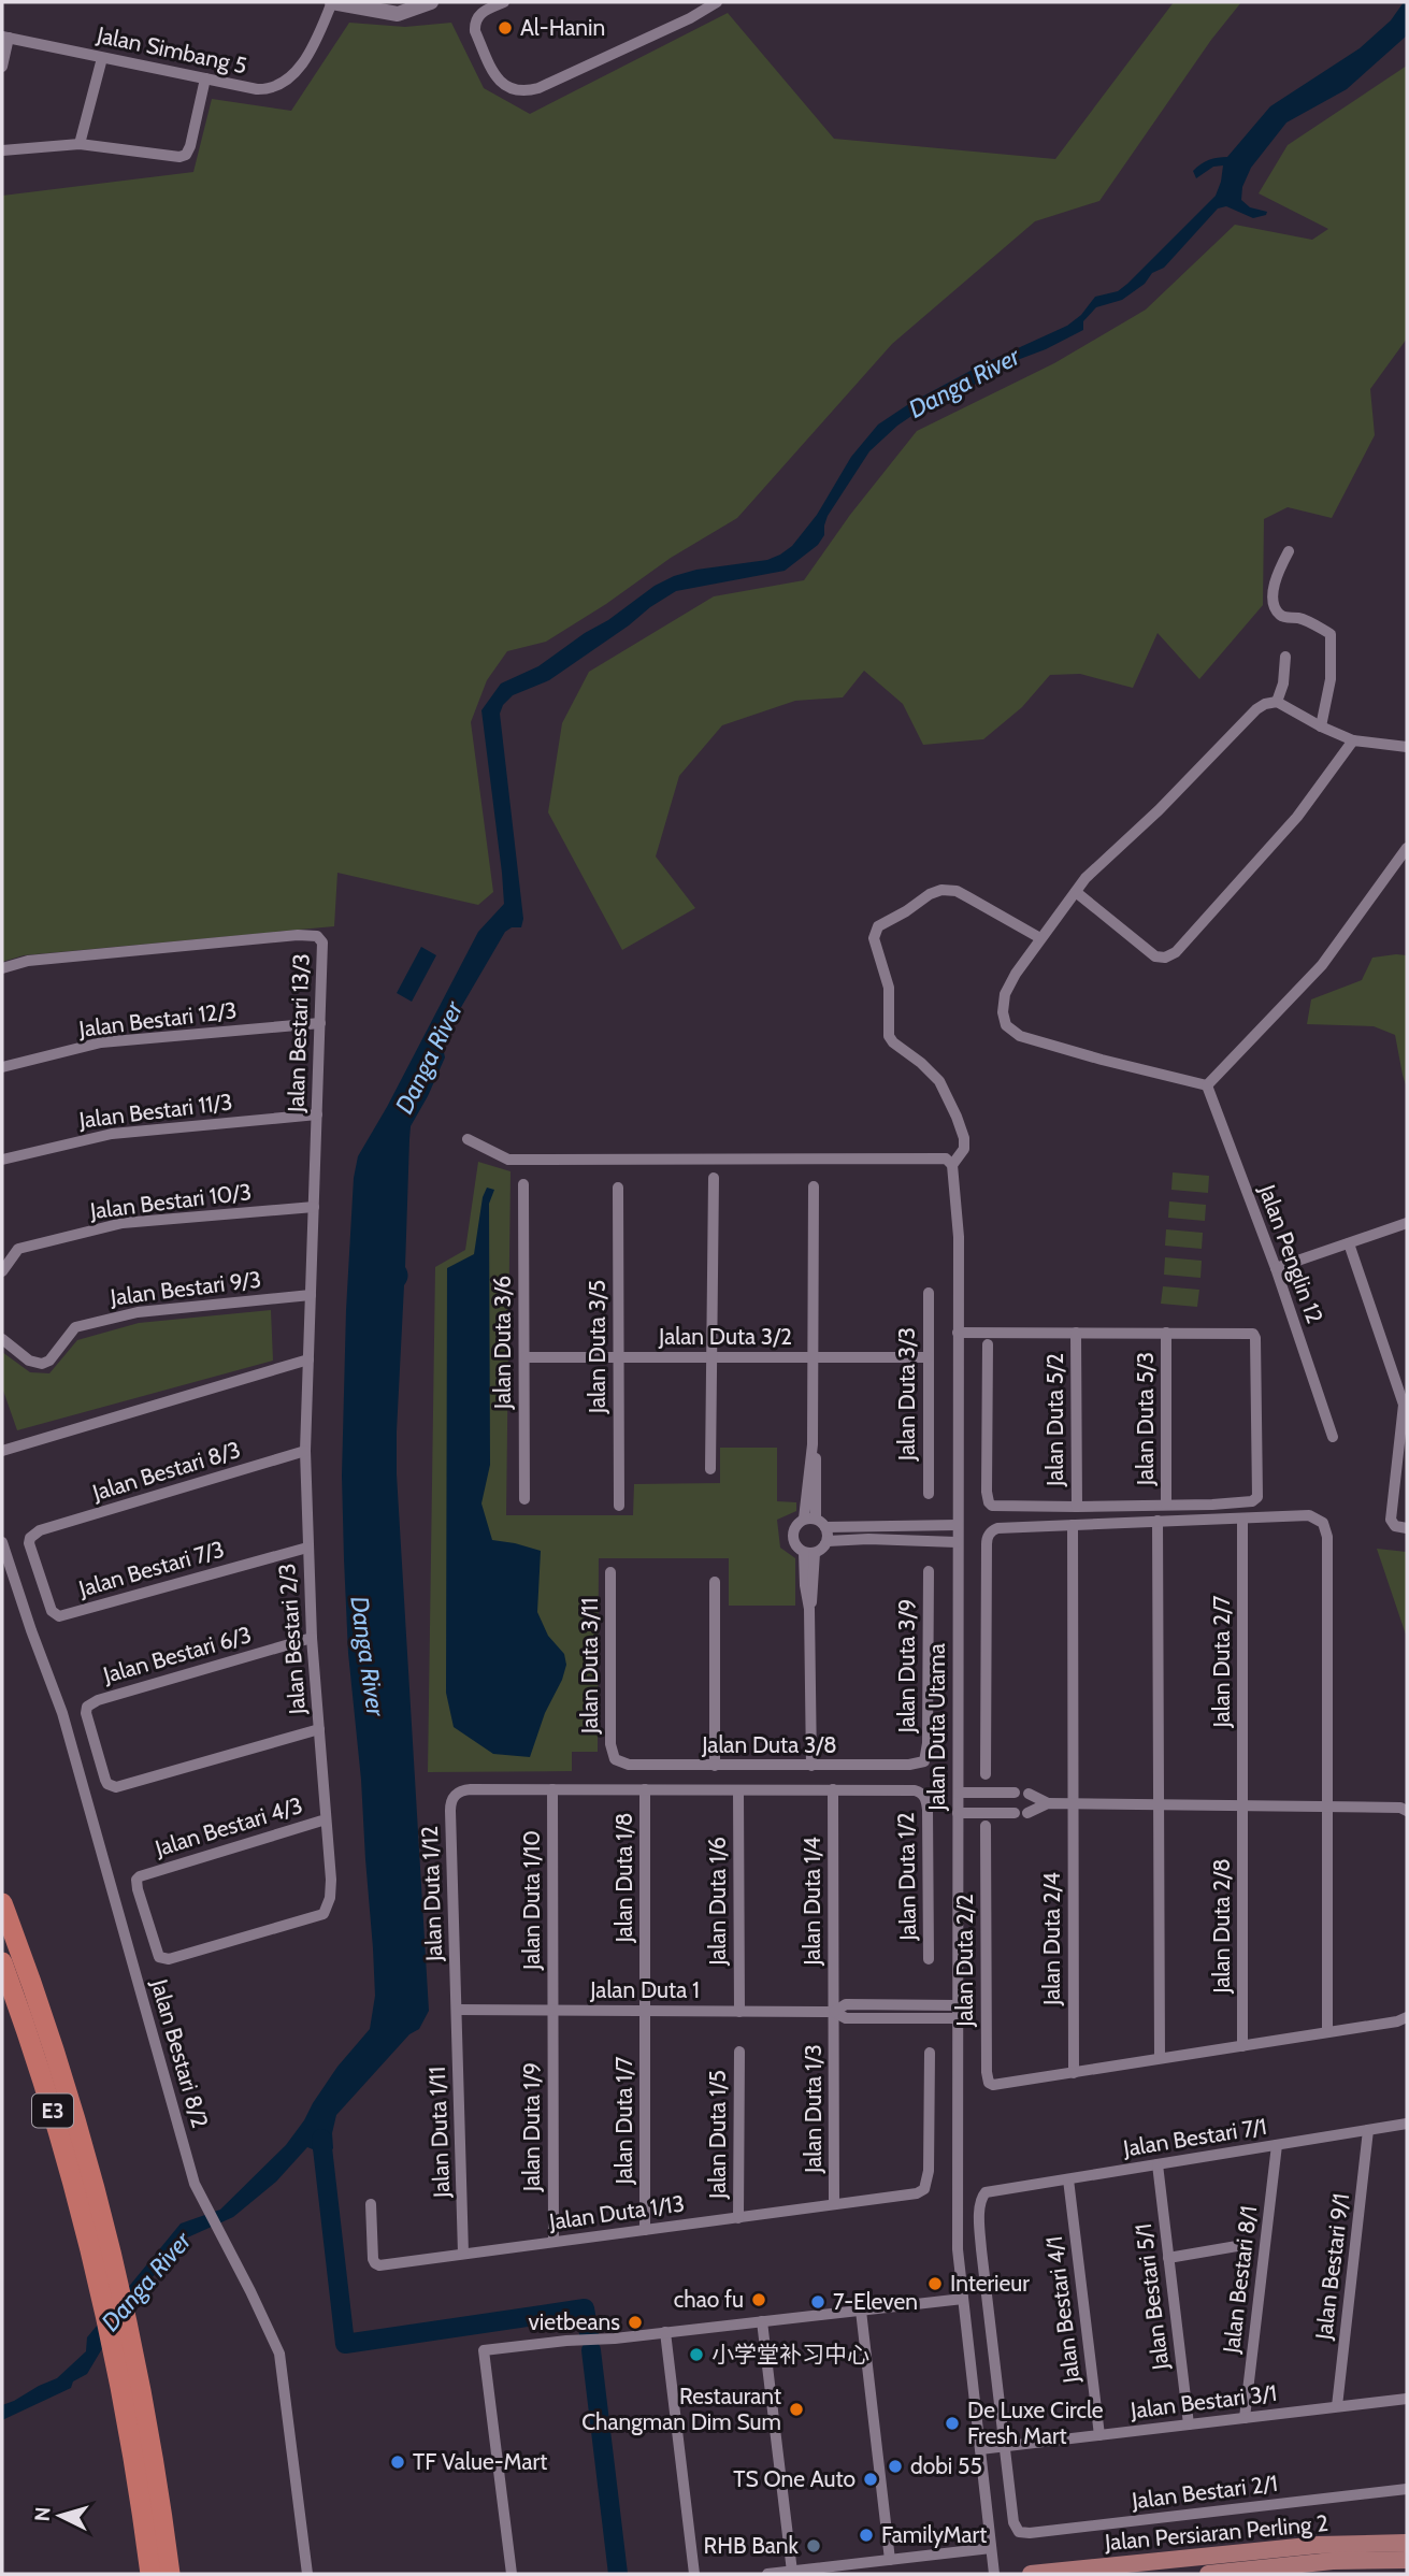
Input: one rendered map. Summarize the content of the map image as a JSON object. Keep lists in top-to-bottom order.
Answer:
{
  "streets": {
    "highway": ["E3"],
    "main road": ["Jalan Persiaran Perling 2"],
    "street": [
      "Jalan Simbang 5",
      "Jalan Bestari 12/3",
      "Jalan Bestari 13/3",
      "Jalan Bestari 11/3",
      "Jalan Bestari 10/3",
      "Jalan Penglin 12",
      "Jalan Bestari 9/3",
      "Jalan Duta 3/2",
      "Jalan Duta 3/6",
      "Jalan Duta 3/5",
      "Jalan Duta 3/3",
      "Jalan Duta 5/3",
      "Jalan Duta 5/2",
      "Jalan Bestari 8/3",
      "Jalan Bestari 7/3",
      "Jalan Bestari 2/3",
      "Jalan Bestari 6/3",
      "Jalan Duta 2/7",
      "Jalan Duta 3/11",
      "Jalan Duta 3/9",
      "Jalan Duta Utama",
      "Jalan Duta 3/8",
      "Jalan Bestari 4/3",
      "Jalan Duta 1/2",
      "Jalan Duta 1/8",
      "Jalan Duta 1/12",
      "Jalan Duta 1/10",
      "Jalan Duta 1/6",
      "Jalan Duta 1/4",
      "Jalan Duta 2/8",
      "Jalan Duta 2/4",
      "Jalan Duta 2/2",
      "Jalan Duta 1",
      "Jalan Bestari 8/2",
      "Jalan Duta 1/3",
      "Jalan Duta 1/7",
      "Jalan Duta 1/9",
      "Jalan Duta 1/11",
      "Jalan Duta 1/5",
      "Jalan Bestari 7/1",
      "Jalan Duta 1/13",
      "Jalan Bestari 9/1",
      "Jalan Bestari 8/1",
      "Jalan Bestari 5/1",
      "Jalan Bestari 4/1",
      "Jalan Bestari 3/1",
      "Jalan Bestari 2/1"
    ]
  },
  "crossings": [
    ["Jalan Bestari 12/3", "Jalan Bestari 13/3"],
    ["Jalan Bestari 13/3", "Jalan Bestari 11/3"],
    ["Jalan Bestari 13/3", "Jalan Bestari 10/3"],
    ["Jalan Bestari 13/3", "Jalan Bestari 9/3"],
    ["Jalan Bestari 13/3", "Jalan Bestari 2/3"],
    ["Jalan Duta 3/2", "Jalan Duta 3/6"],
    ["Jalan Duta 3/2", "Jalan Duta 3/5"],
    ["Jalan Duta 3/2", "Jalan Duta 3/3"],
    ["Jalan Bestari 8/3", "Jalan Bestari 7/3"],
    ["Jalan Bestari 8/3", "Jalan Bestari 2/3"],
    ["Jalan Bestari 7/3", "Jalan Bestari 2/3"],
    ["Jalan Bestari 2/3", "Jalan Bestari 6/3"],
    ["Jalan Bestari 2/3", "Jalan Bestari 4/3"],
    ["Jalan Duta 2/7", "Jalan Duta 2/8"],
    ["Jalan Duta 3/11", "Jalan Duta 3/8"],
    ["Jalan Duta 3/9", "Jalan Duta 3/8"],
    ["Jalan Duta Utama", "Jalan Duta 1"],
    ["Jalan Duta Utama", "Jalan Bestari 3/1"],
    ["Jalan Duta 1/2", "Jalan Duta 1/4"],
    ["Jalan Duta 1/8", "Jalan Duta 1"],
    ["Jalan Duta 1/8", "Jalan Duta 1/7"],
    ["Jalan Duta 1/12", "Jalan Duta 1/10"],
    ["Jalan Duta 1/12", "Jalan Duta 1"],
    ["Jalan Duta 1/12", "Jalan Duta 1/11"],
    ["Jalan Duta 1/10", "Jalan Duta 1"],
    ["Jalan Duta 1/10", "Jalan Duta 1/9"],
    ["Jalan Duta 1/6", "Jalan Duta 1"],
    ["Jalan Duta 1/4", "Jalan Duta 1"],
    ["Jalan Duta 1/4", "Jalan Duta 1/3"],
    ["Jalan Duta 2/4", "Jalan Duta 2/2"],
    ["Jalan Duta 1", "Jalan Duta 1/3"],
    ["Jalan Duta 1", "Jalan Duta 1/7"],
    ["Jalan Duta 1", "Jalan Duta 1/9"],
    ["Jalan Duta 1", "Jalan Duta 1/11"],
    ["Jalan Duta 1/3", "Jalan Duta 1/13"],
    ["Jalan Duta 1/7", "Jalan Duta 1/13"],
    ["Jalan Duta 1/9", "Jalan Duta 1/13"],
    ["Jalan Duta 1/11", "Jalan Duta 1/13"],
    ["Jalan Duta 1/5", "Jalan Duta 1/13"],
    ["Jalan Bestari 7/1", "Jalan Bestari 9/1"],
    ["Jalan Bestari 7/1", "Jalan Bestari 8/1"],
    ["Jalan Bestari 7/1", "Jalan Bestari 5/1"],
    ["Jalan Bestari 7/1", "Jalan Bestari 4/1"],
    ["Jalan Bestari 7/1", "Jalan Bestari 3/1"],
    ["Jalan Bestari 7/1", "Jalan Bestari 2/1"],
    ["Jalan Bestari 9/1", "Jalan Bestari 3/1"],
    ["Jalan Bestari 8/1", "Jalan Bestari 3/1"],
    ["Jalan Bestari 5/1", "Jalan Bestari 3/1"],
    ["Jalan Bestari 4/1", "Jalan Bestari 3/1"],
    ["Jalan Bestari 3/1", "Jalan Bestari 2/1"]
  ],
  "water": ["Danga River"],
  "places": [
    "Al-Hanin",
    "Interieur",
    "chao fu",
    "7-Eleven",
    "vietbeans",
    "小学堂补习中心",
    "Restaurant Changman Dim Sum",
    "De Luxe Circle Fresh Mart",
    "TF Value-Mart",
    "dobi 55",
    "TS One Auto",
    "FamilyMart",
    "RHB Bank"
  ],
  "north": "left"
}
